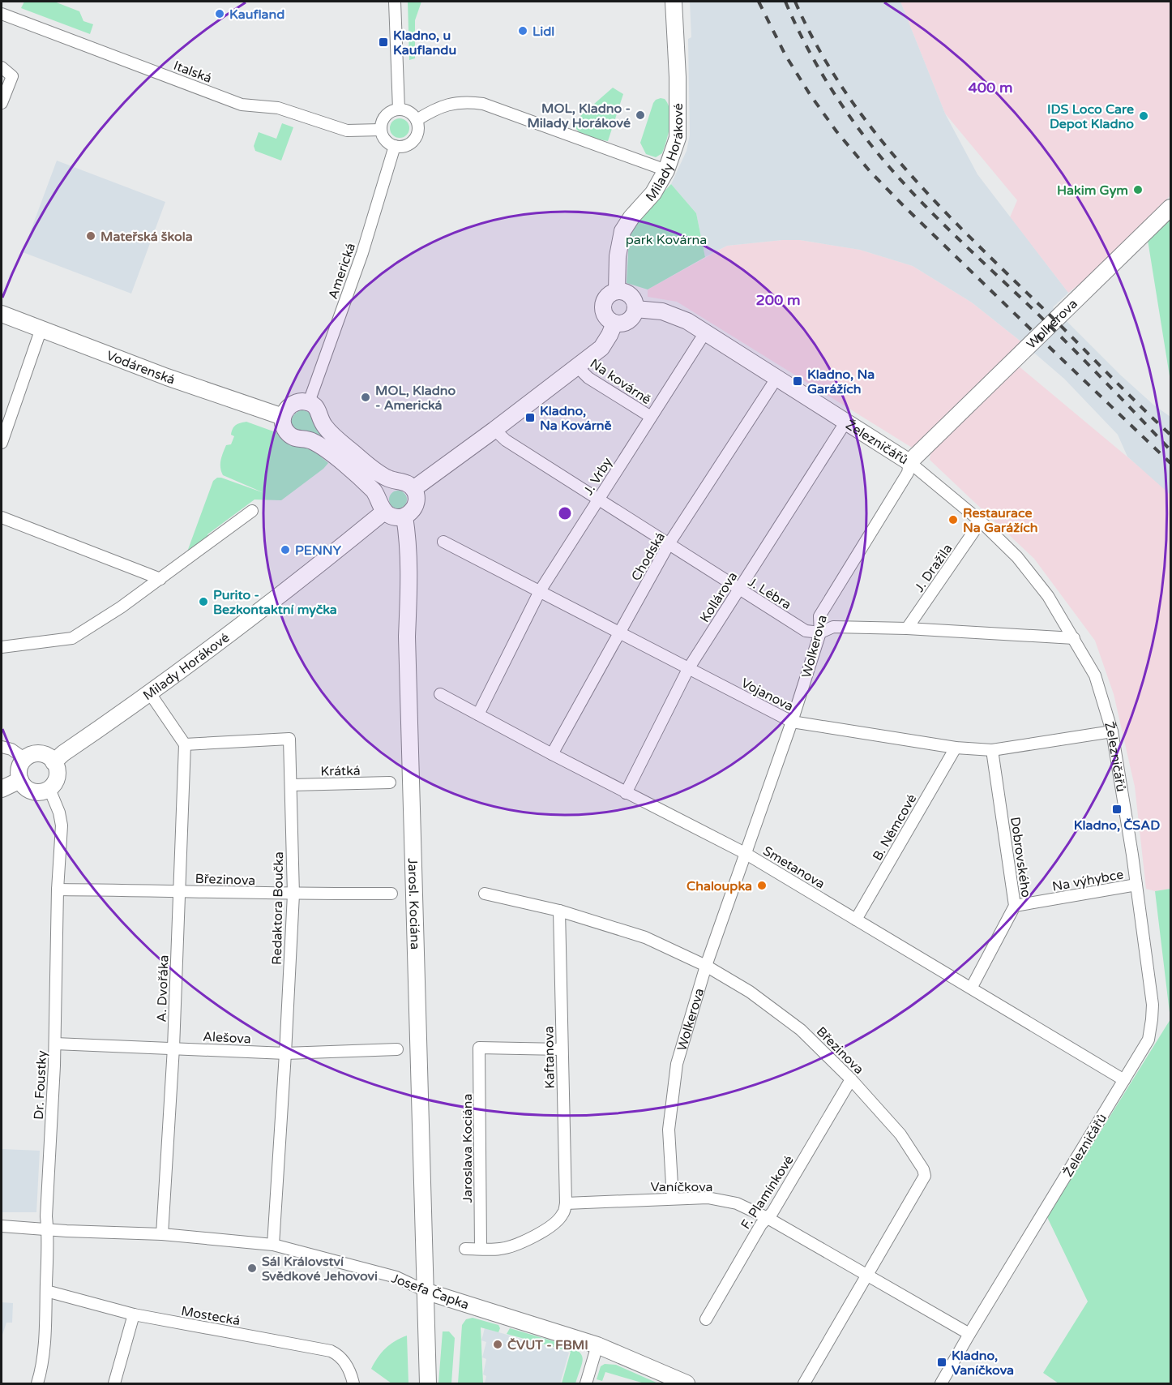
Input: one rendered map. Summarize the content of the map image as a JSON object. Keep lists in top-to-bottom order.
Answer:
{
  "streets": {
    "main road": [
      "Milady Horákové",
      "Wolkerova",
      "Vodárenská",
      "Železničářů",
      "Jarosl. Kociána",
      "Josefa Čapka"
    ],
    "street": [
      "Italská",
      "Americká",
      "Na kovárně",
      "J. Vrby",
      "Chodská",
      "J. Dražila",
      "J. Lébra",
      "Kollárova",
      "Vojanova",
      "Krátká",
      "B. Němcové",
      "Dobrovského",
      "Smetanova",
      "Březinova",
      "Na výhybce",
      "Redaktora Boučka",
      "A. Dvořáka",
      "Alešova",
      "Kaftanova",
      "Dr. Foustky",
      "Jaroslava Kociána",
      "Vaníčkova",
      "F. Plamínkové",
      "Mostecká"
    ]
  },
  "crossings": [
    ["Italská", "Americká"],
    ["Milady Horákové", "Železničářů"],
    ["Milady Horákové", "Dr. Foustky"],
    ["Wolkerova", "Železničářů"],
    ["Wolkerova", "J. Lébra"],
    ["Wolkerova", "Vojanova"],
    ["Wolkerova", "Smetanova"],
    ["Wolkerova", "Březinova"],
    ["Wolkerova", "Vaníčkova"],
    ["Na kovárně", "J. Vrby"],
    ["Železničářů", "J. Vrby"],
    ["Železničářů", "Chodská"],
    ["Železničářů", "J. Dražila"],
    ["Železničářů", "J. Lébra"],
    ["Železničářů", "Kollárova"],
    ["Železničářů", "Vojanova"],
    ["Železničářů", "Smetanova"],
    ["Železničářů", "Na výhybce"],
    ["Železničářů", "Vaníčkova"],
    ["J. Vrby", "J. Lébra"],
    ["J. Vrby", "Vojanova"],
    ["J. Vrby", "Smetanova"],
    ["Chodská", "J. Lébra"],
    ["Chodská", "Vojanova"],
    ["Chodská", "Smetanova"],
    ["J. Dražila", "J. Lébra"],
    ["J. Lébra", "Kollárova"],
    ["Kollárova", "Vojanova"],
    ["Kollárova", "Smetanova"],
    ["Vojanova", "B. Němcové"],
    ["Vojanova", "Dobrovského"],
    ["Krátká", "Redaktora Boučka"],
    ["B. Němcové", "Smetanova"],
    ["Dobrovského", "Smetanova"],
    ["Dobrovského", "Na výhybce"],
    ["Březinova", "Redaktora Boučka"],
    ["Březinova", "A. Dvořáka"],
    ["Březinova", "Kaftanova"],
    ["Březinova", "Dr. Foustky"],
    ["Březinova", "Vaníčkova"],
    ["Březinova", "F. Plamínkové"],
    ["Jarosl. Kociána", "Josefa Čapka"],
    ["Redaktora Boučka", "A. Dvořáka"],
    ["Redaktora Boučka", "Alešova"],
    ["Redaktora Boučka", "Josefa Čapka"],
    ["A. Dvořáka", "Alešova"],
    ["A. Dvořáka", "Josefa Čapka"],
    ["Alešova", "Dr. Foustky"],
    ["Kaftanova", "Jaroslava Kociána"],
    ["Kaftanova", "Vaníčkova"],
    ["Dr. Foustky", "Josefa Čapka"],
    ["Dr. Foustky", "Mostecká"],
    ["Vaníčkova", "F. Plamínkové"]
  ],
  "parks": ["park Kovárna"],
  "places": {
    "other": [
      "Kaufland",
      "Lidl",
      "MOL, Kladno - Milady Horákové",
      "IDS Loco Care Depot Kladno",
      "Hakim Gym",
      "Mateřská škola",
      "MOL, Kladno - Americká",
      "Restaurace Na Garážích",
      "PENNY",
      "Purito - Bezkontaktní myčka",
      "Chaloupka",
      "Sál Království Svědkové Jehovovi",
      "ČVUT - FBMI"
    ],
    "transit": [
      "Kladno, u Kauflandu",
      "Kladno, Na Garážích",
      "Kladno, Na Kovárně",
      "Kladno, ČSAD",
      "Kladno, Vaníčkova"
    ]
  },
  "rings": ["400 m", "200 m"]
}
